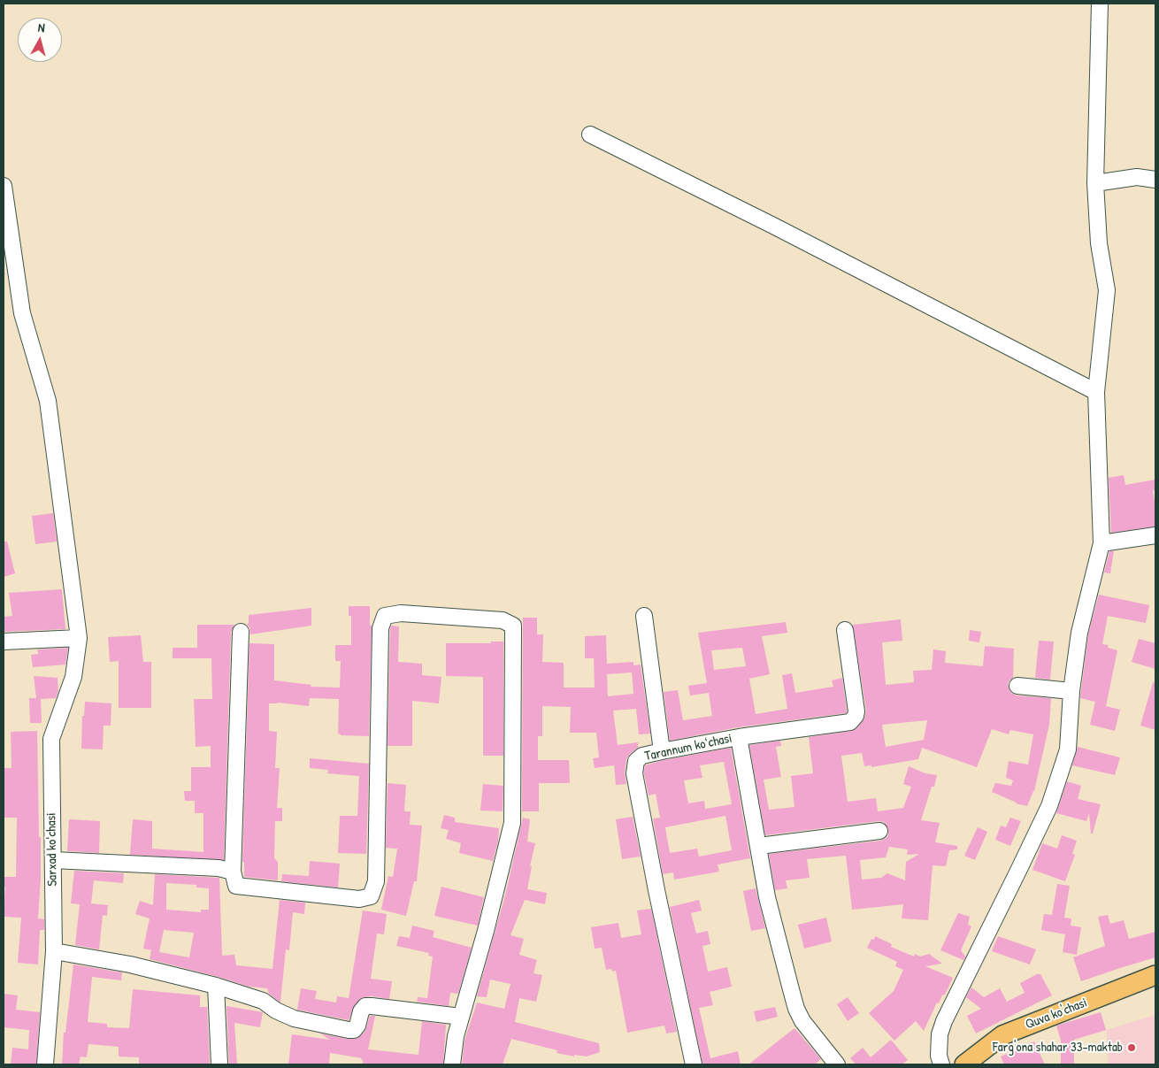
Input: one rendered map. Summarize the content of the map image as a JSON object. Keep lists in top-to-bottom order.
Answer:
{
  "streets": {
    "main road": ["Quva ko'chasi"],
    "street": ["Tarannum koʻchasi", "Sarxad koʻchasi"]
  },
  "places": ["Farg'ona shahar 33-maktab"],
  "north": "top"
}
